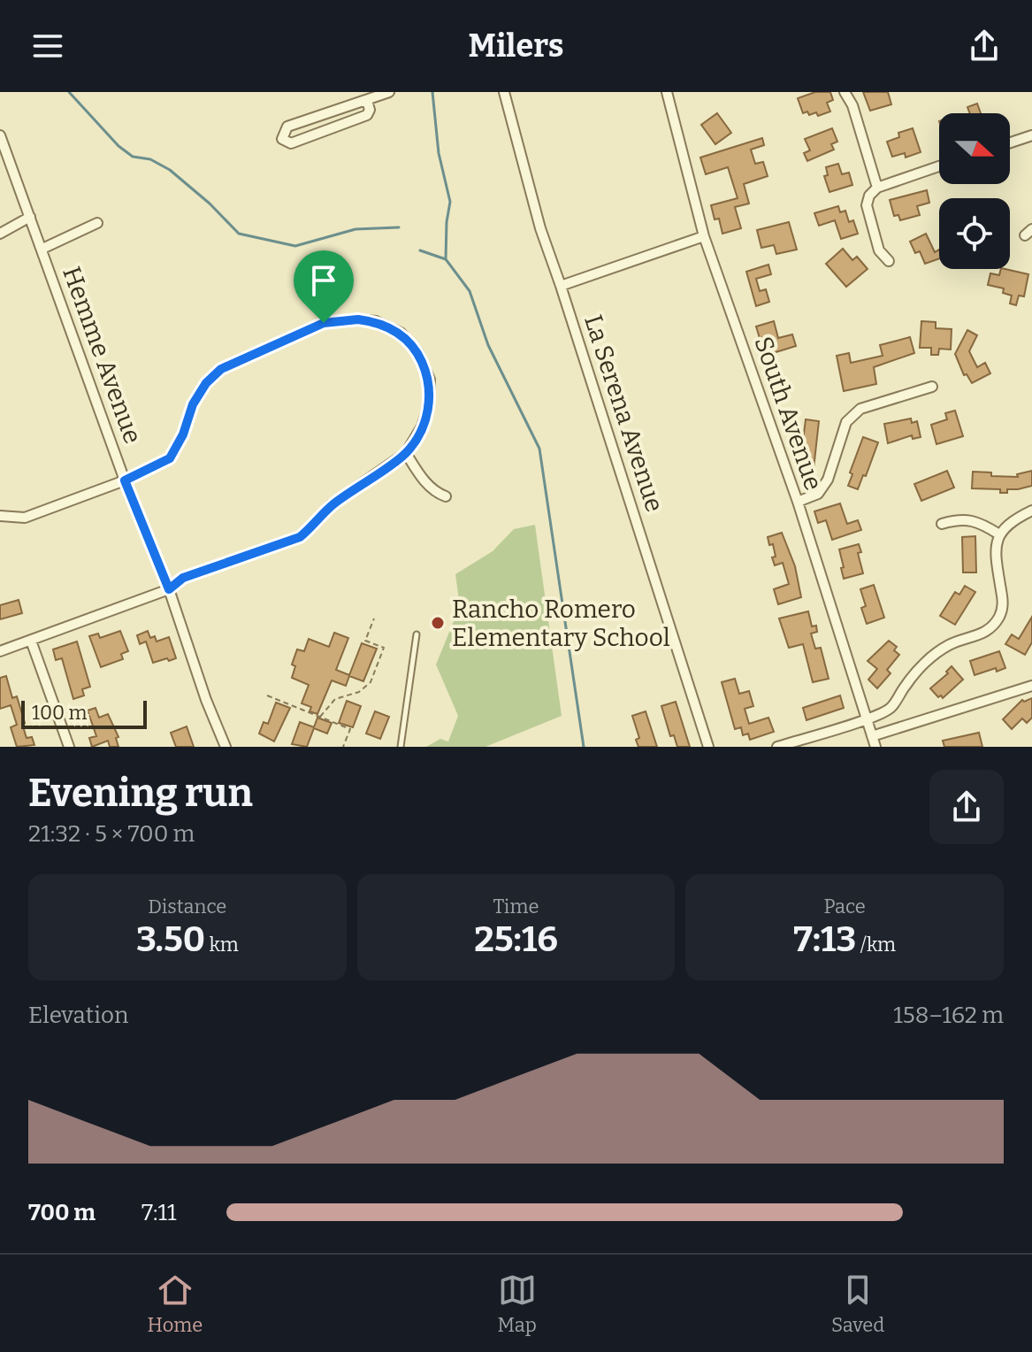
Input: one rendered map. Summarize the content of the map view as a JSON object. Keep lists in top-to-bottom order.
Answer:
{
  "streets": {
    "street": ["Hemme Avenue", "La Serena Avenue", "South Avenue"]
  },
  "places": ["Rancho Romero Elementary School"],
  "scale_bar": "100 m",
  "north": "right",
  "page": {
    "header": "Milers",
    "scale": "100 m",
    "heading": ["Evening run", "21:32 · 5 × 700 m"],
    "stats": [
      ["Distance", "3.50 km"],
      ["Time", "25:16"],
      ["Pace", "7:13 /km"]
    ],
    "chart": ["Elevation", "158–162 m"],
    "list": [
      {
        "name": "700 m",
        "note": "7:11"
      }
    ],
    "tabs": ["Home", "Map", "Saved"]
  }
}
